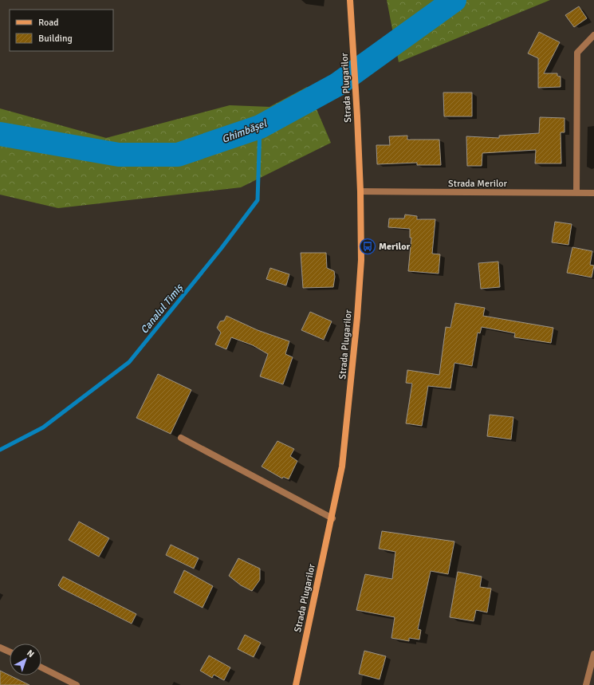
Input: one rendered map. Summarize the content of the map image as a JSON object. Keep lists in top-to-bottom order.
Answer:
{
  "streets": {
    "street": ["Strada Plugarilor", "Strada Merilor"]
  },
  "crossings": [
    ["Strada Plugarilor", "Strada Merilor"]
  ],
  "water": ["Ghimbășel", "Canalul Timiș"],
  "places": {
    "bus stop": ["Merilor"]
  },
  "legend": ["Road", "Building"],
  "north": "top right"
}
